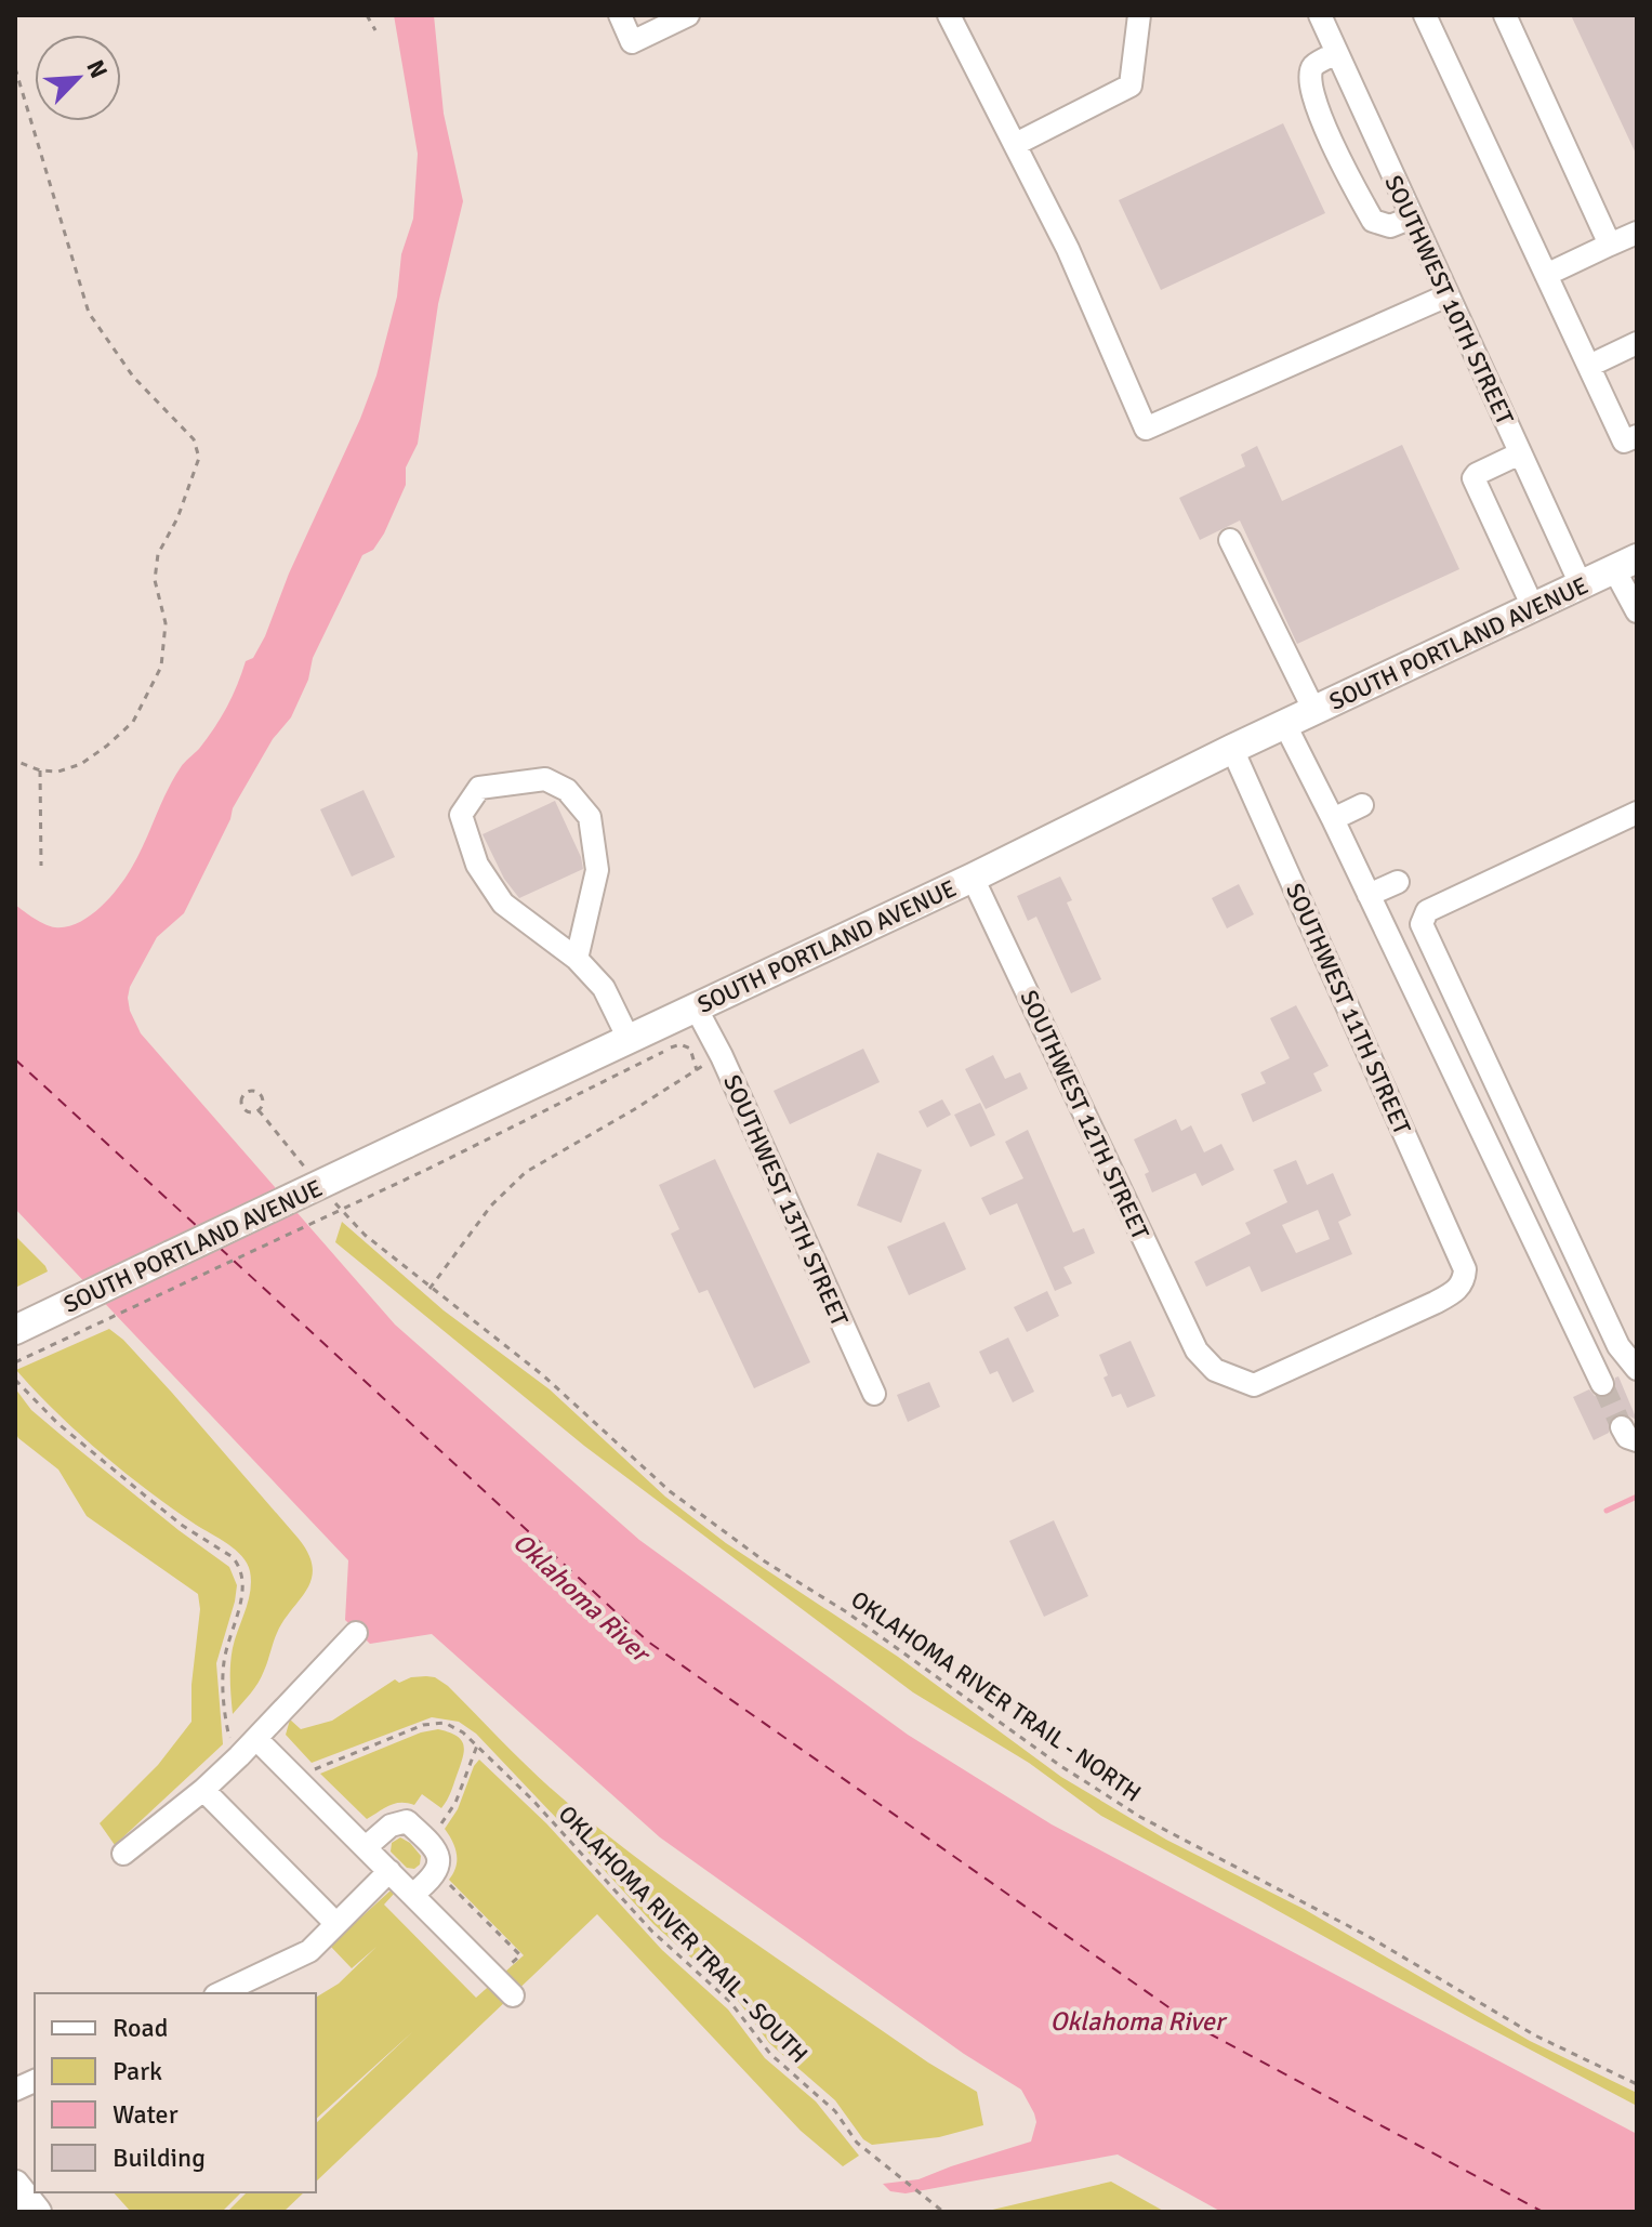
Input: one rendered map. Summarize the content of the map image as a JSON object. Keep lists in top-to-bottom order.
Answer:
{
  "streets": {
    "main road": ["SOUTH PORTLAND AVENUE"],
    "street": [
      "SOUTHWEST 10TH STREET",
      "SOUTHWEST 11TH STREET",
      "SOUTHWEST 12TH STREET",
      "SOUTHWEST 13TH STREET"
    ],
    "path": ["OKLAHOMA RIVER TRAIL - NORTH", "OKLAHOMA RIVER TRAIL - SOUTH"]
  },
  "crossings": [
    ["SOUTHWEST 10TH STREET", "SOUTH PORTLAND AVENUE"],
    ["SOUTH PORTLAND AVENUE", "SOUTHWEST 11TH STREET"],
    ["SOUTH PORTLAND AVENUE", "SOUTHWEST 12TH STREET"],
    ["SOUTH PORTLAND AVENUE", "SOUTHWEST 13TH STREET"],
    ["SOUTHWEST 11TH STREET", "SOUTHWEST 12TH STREET"]
  ],
  "water": ["Oklahoma River"],
  "legend": [
    "Road",
    "Park",
    "Water",
    "Building"
  ],
  "north": "top right"
}
